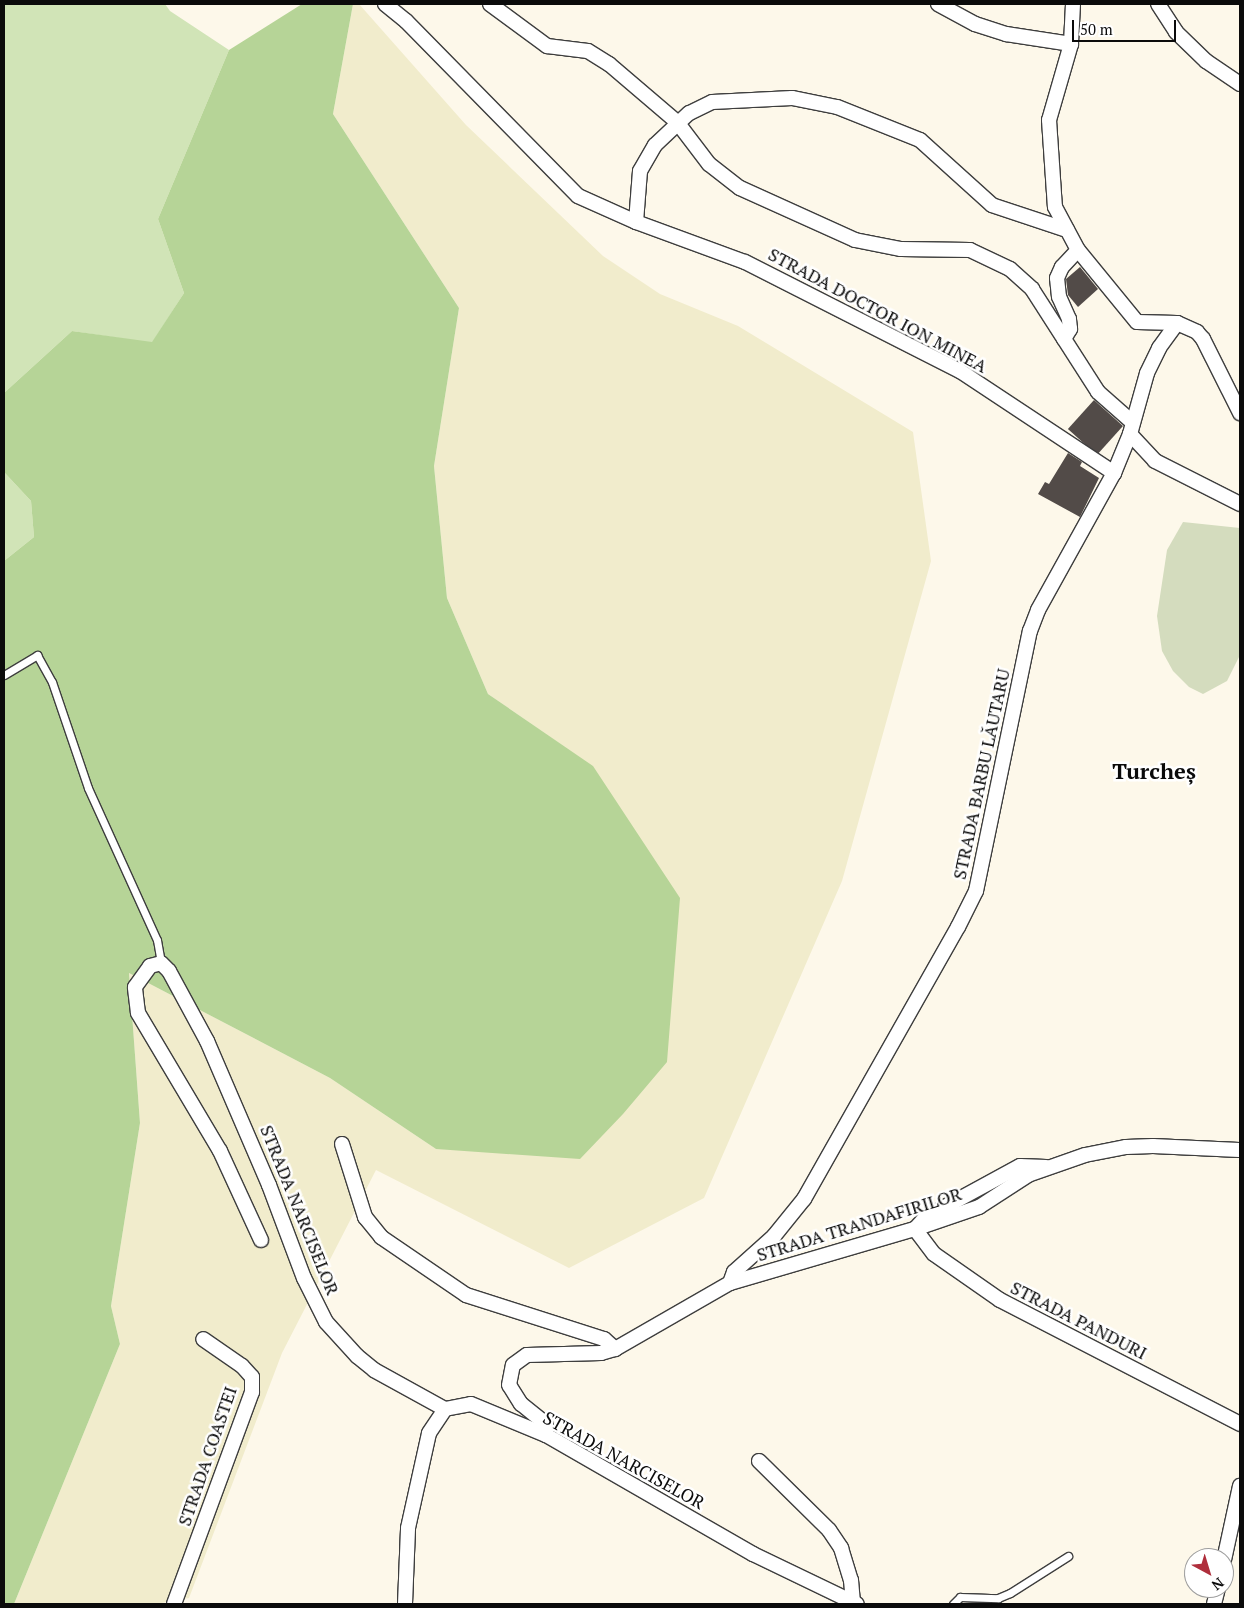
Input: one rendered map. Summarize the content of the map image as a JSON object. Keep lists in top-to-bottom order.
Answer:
{
  "streets": {
    "street": [
      "STRADA DOCTOR ION MINEA",
      "STRADA BARBU LĂUTARU",
      "STRADA NARCISELOR",
      "STRADA TRANDAFIRILOR",
      "STRADA PANDURI",
      "STRADA COASTEI"
    ]
  },
  "crossings": [
    ["STRADA DOCTOR ION MINEA", "STRADA BARBU LĂUTARU"],
    ["STRADA BARBU LĂUTARU", "STRADA TRANDAFIRILOR"],
    ["STRADA NARCISELOR", "STRADA TRANDAFIRILOR"],
    ["STRADA TRANDAFIRILOR", "STRADA PANDURI"]
  ],
  "districts": ["Turcheș"],
  "scale_bar": "50 m",
  "north": "bottom right"
}
